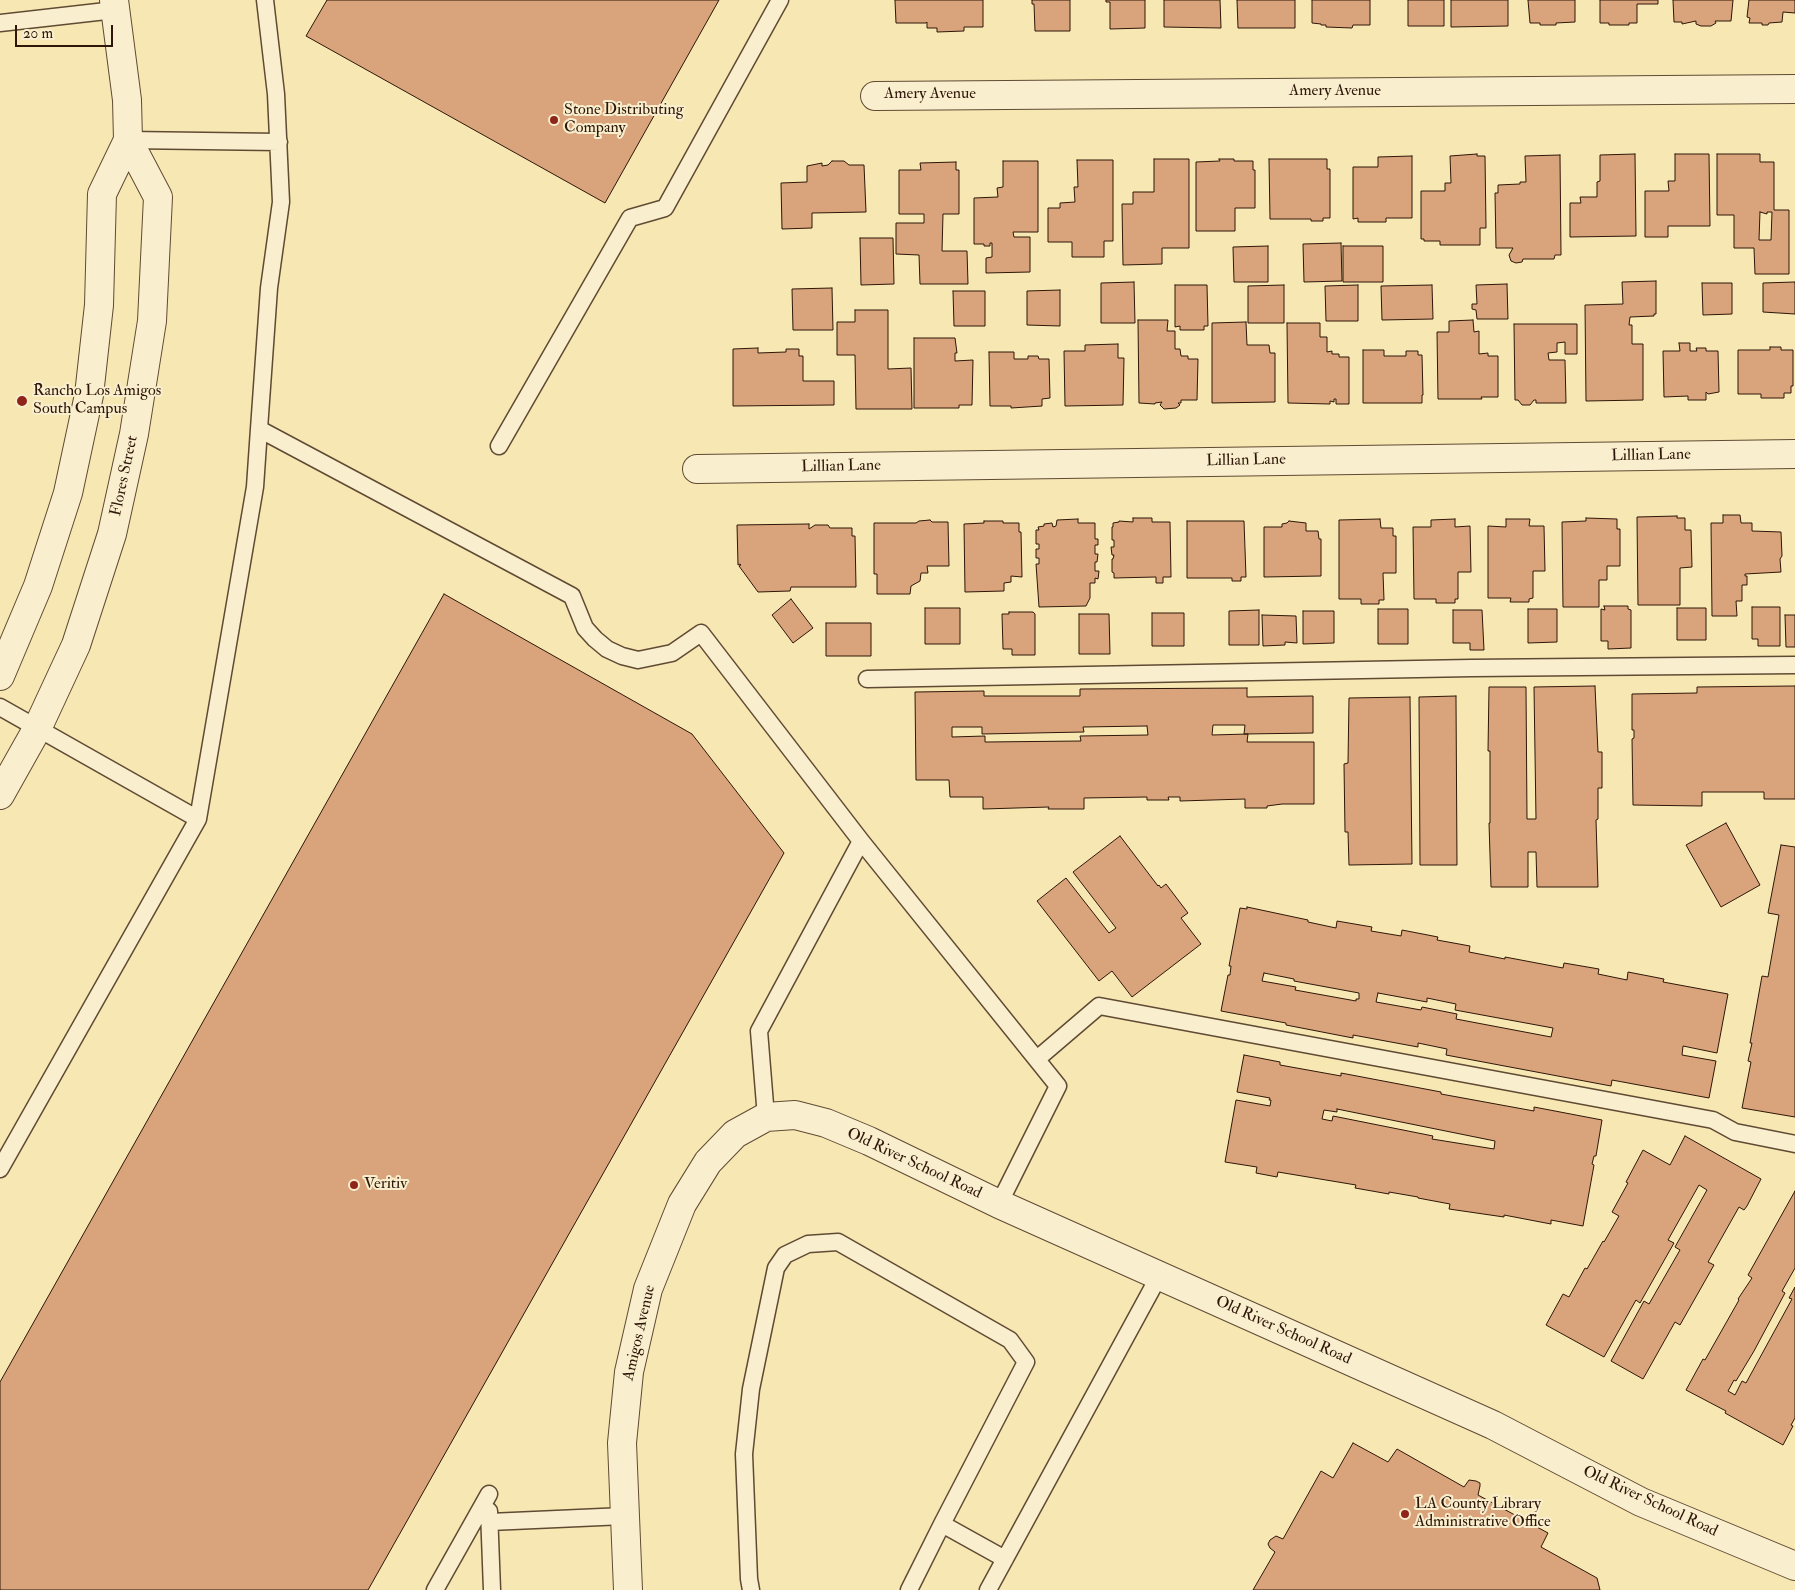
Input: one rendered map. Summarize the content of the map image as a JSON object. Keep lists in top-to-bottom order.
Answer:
{
  "streets": {
    "street": [
      "Amery Avenue",
      "Lillian Lane",
      "Flores Street",
      "Old River School Road",
      "Amigos Avenue"
    ]
  },
  "crossings": [
    ["Old River School Road", "Amigos Avenue"]
  ],
  "places": [
    "Stone Distributing Company",
    "Rancho Los Amigos South Campus",
    "Veritiv",
    "LA County Library Administrative Office"
  ],
  "scale_bar": "20 m"
}
